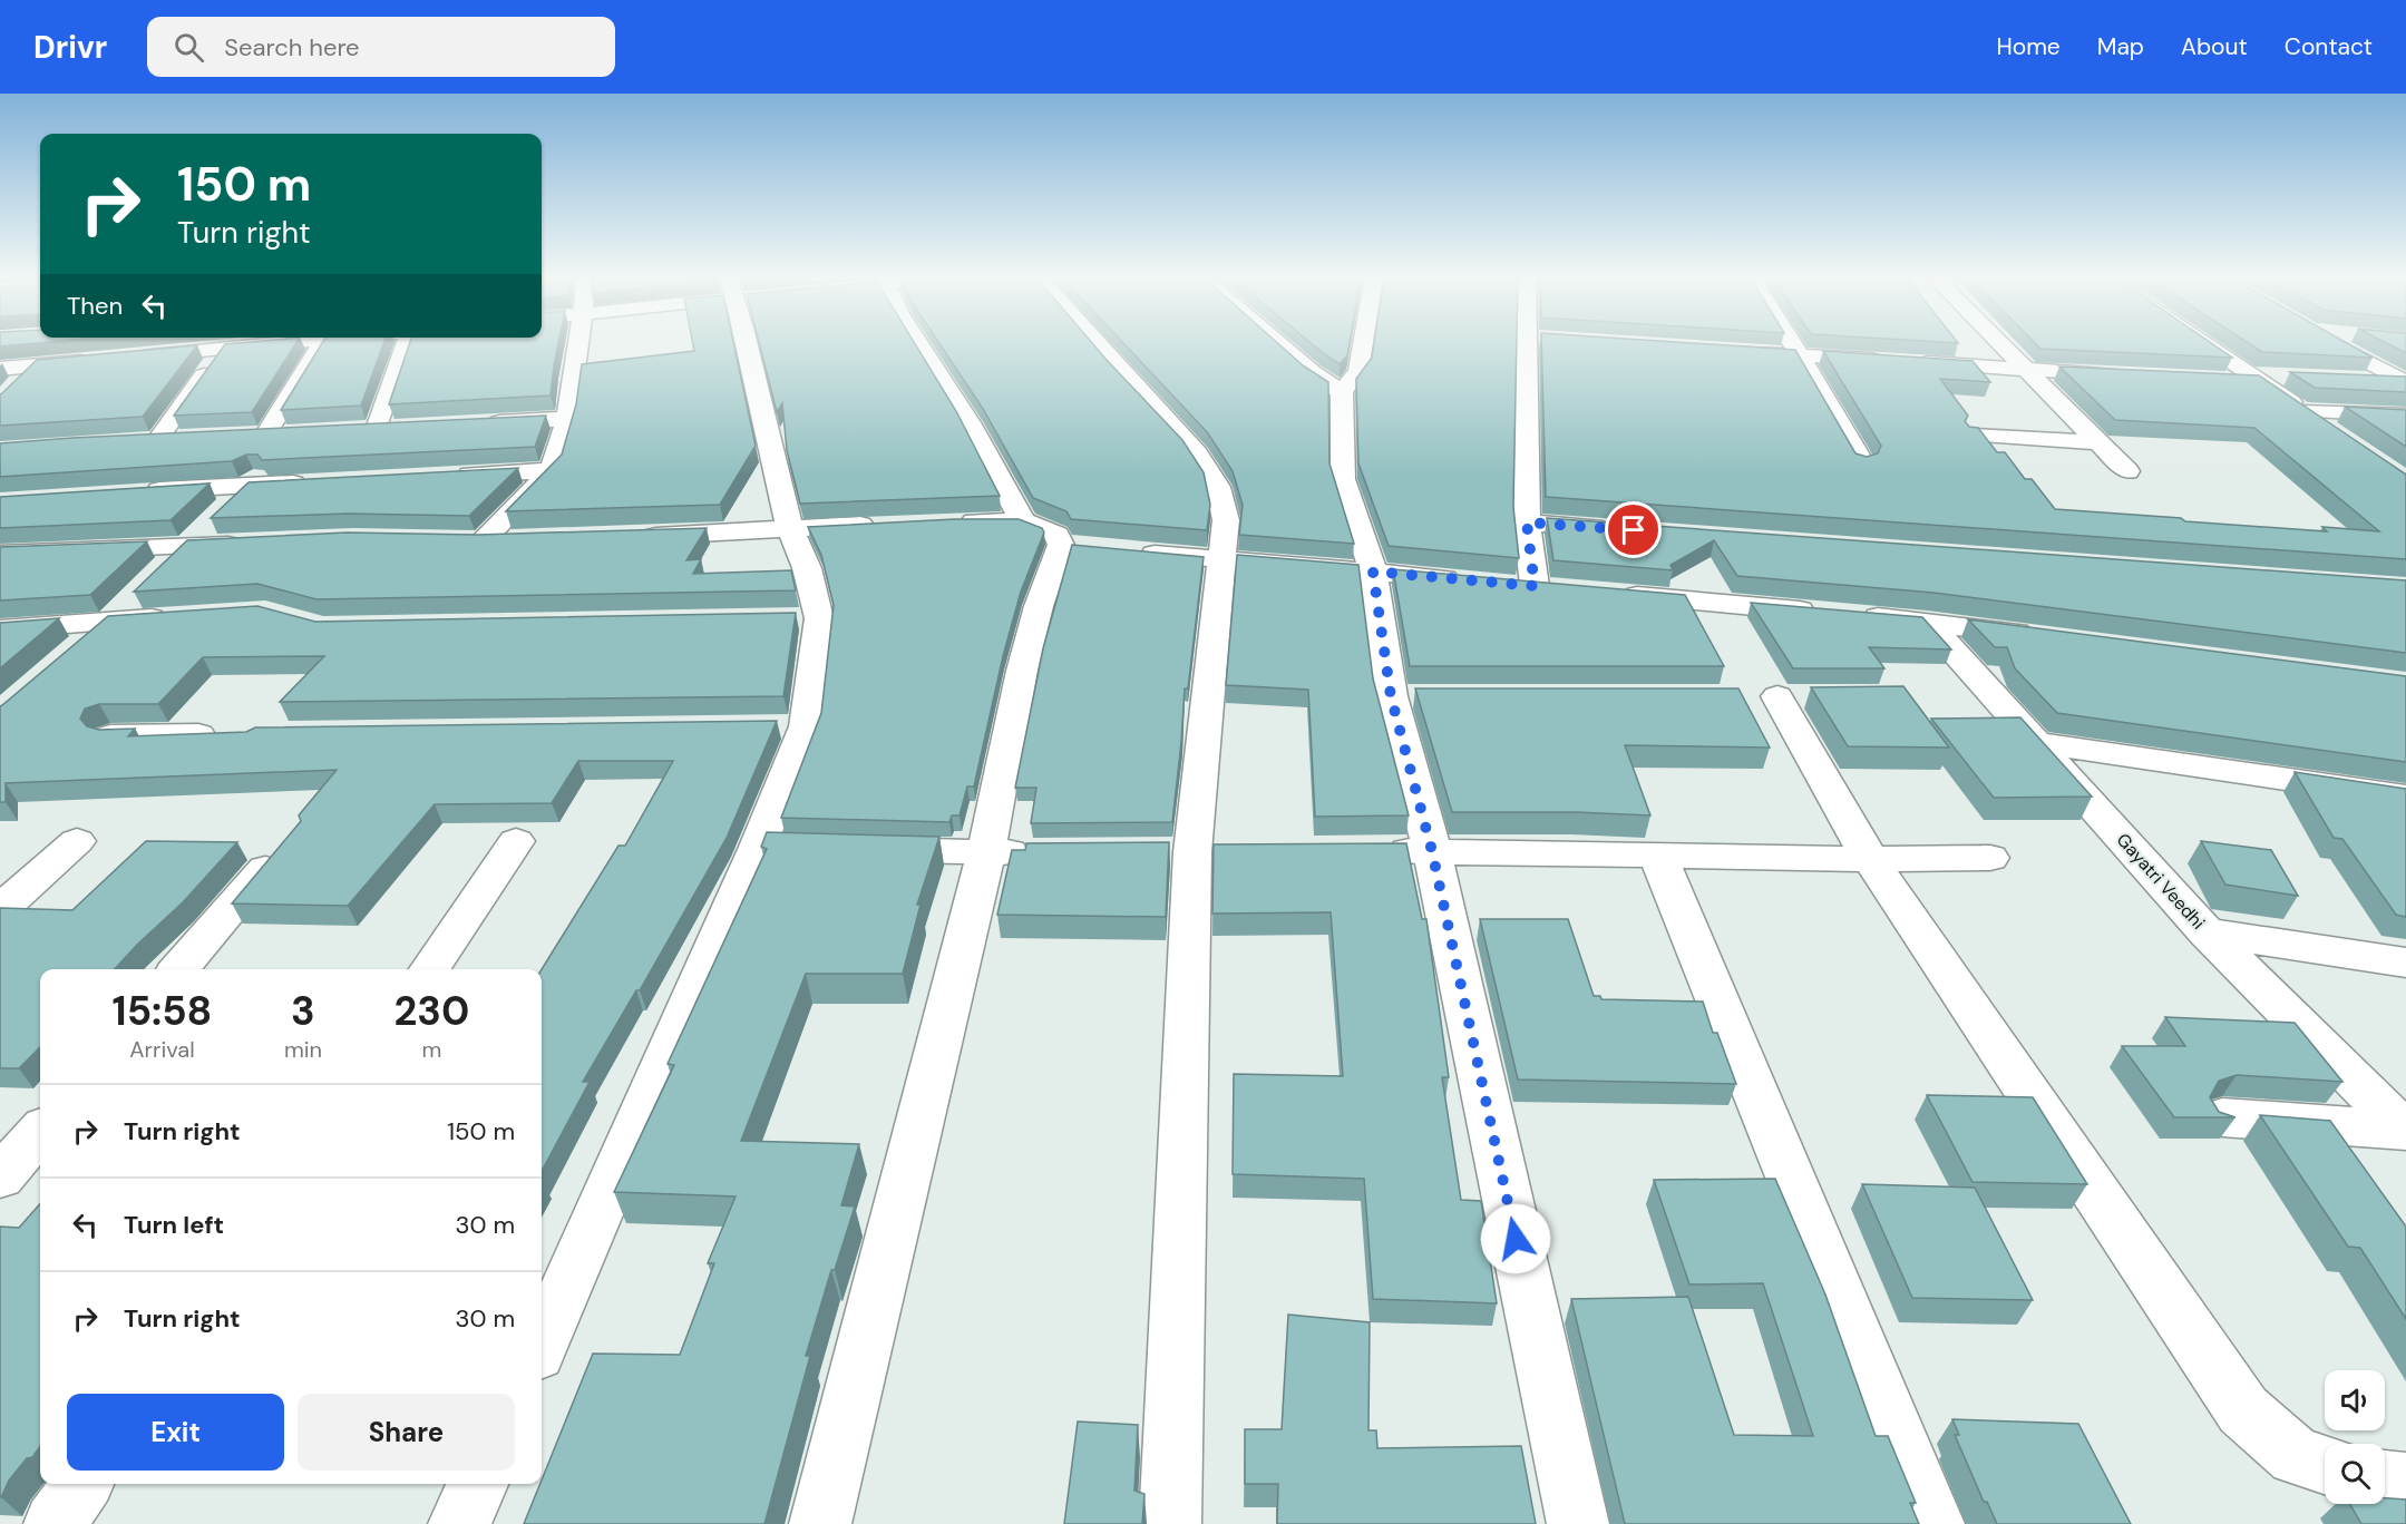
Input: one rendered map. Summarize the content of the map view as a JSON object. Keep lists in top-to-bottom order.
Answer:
{
  "streets": {
    "street": ["Gayatri Veedhi"]
  },
  "page": {
    "header": "Drivr",
    "search": "Search here",
    "nav": [
      "Home",
      "Map",
      "About",
      "Contact"
    ],
    "turn": ["150 m", "Turn right"],
    "then": "Then",
    "eta": [
      "15:58",
      "Arrival",
      "3",
      "min",
      "230",
      "m"
    ],
    "list": [
      {
        "name": "Turn right",
        "value": "150 m"
      },
      {
        "name": "Turn left",
        "value": "30 m"
      },
      {
        "name": "Turn right",
        "value": "30 m"
      }
    ],
    "buttons": ["Exit", "Share"]
  }
}
